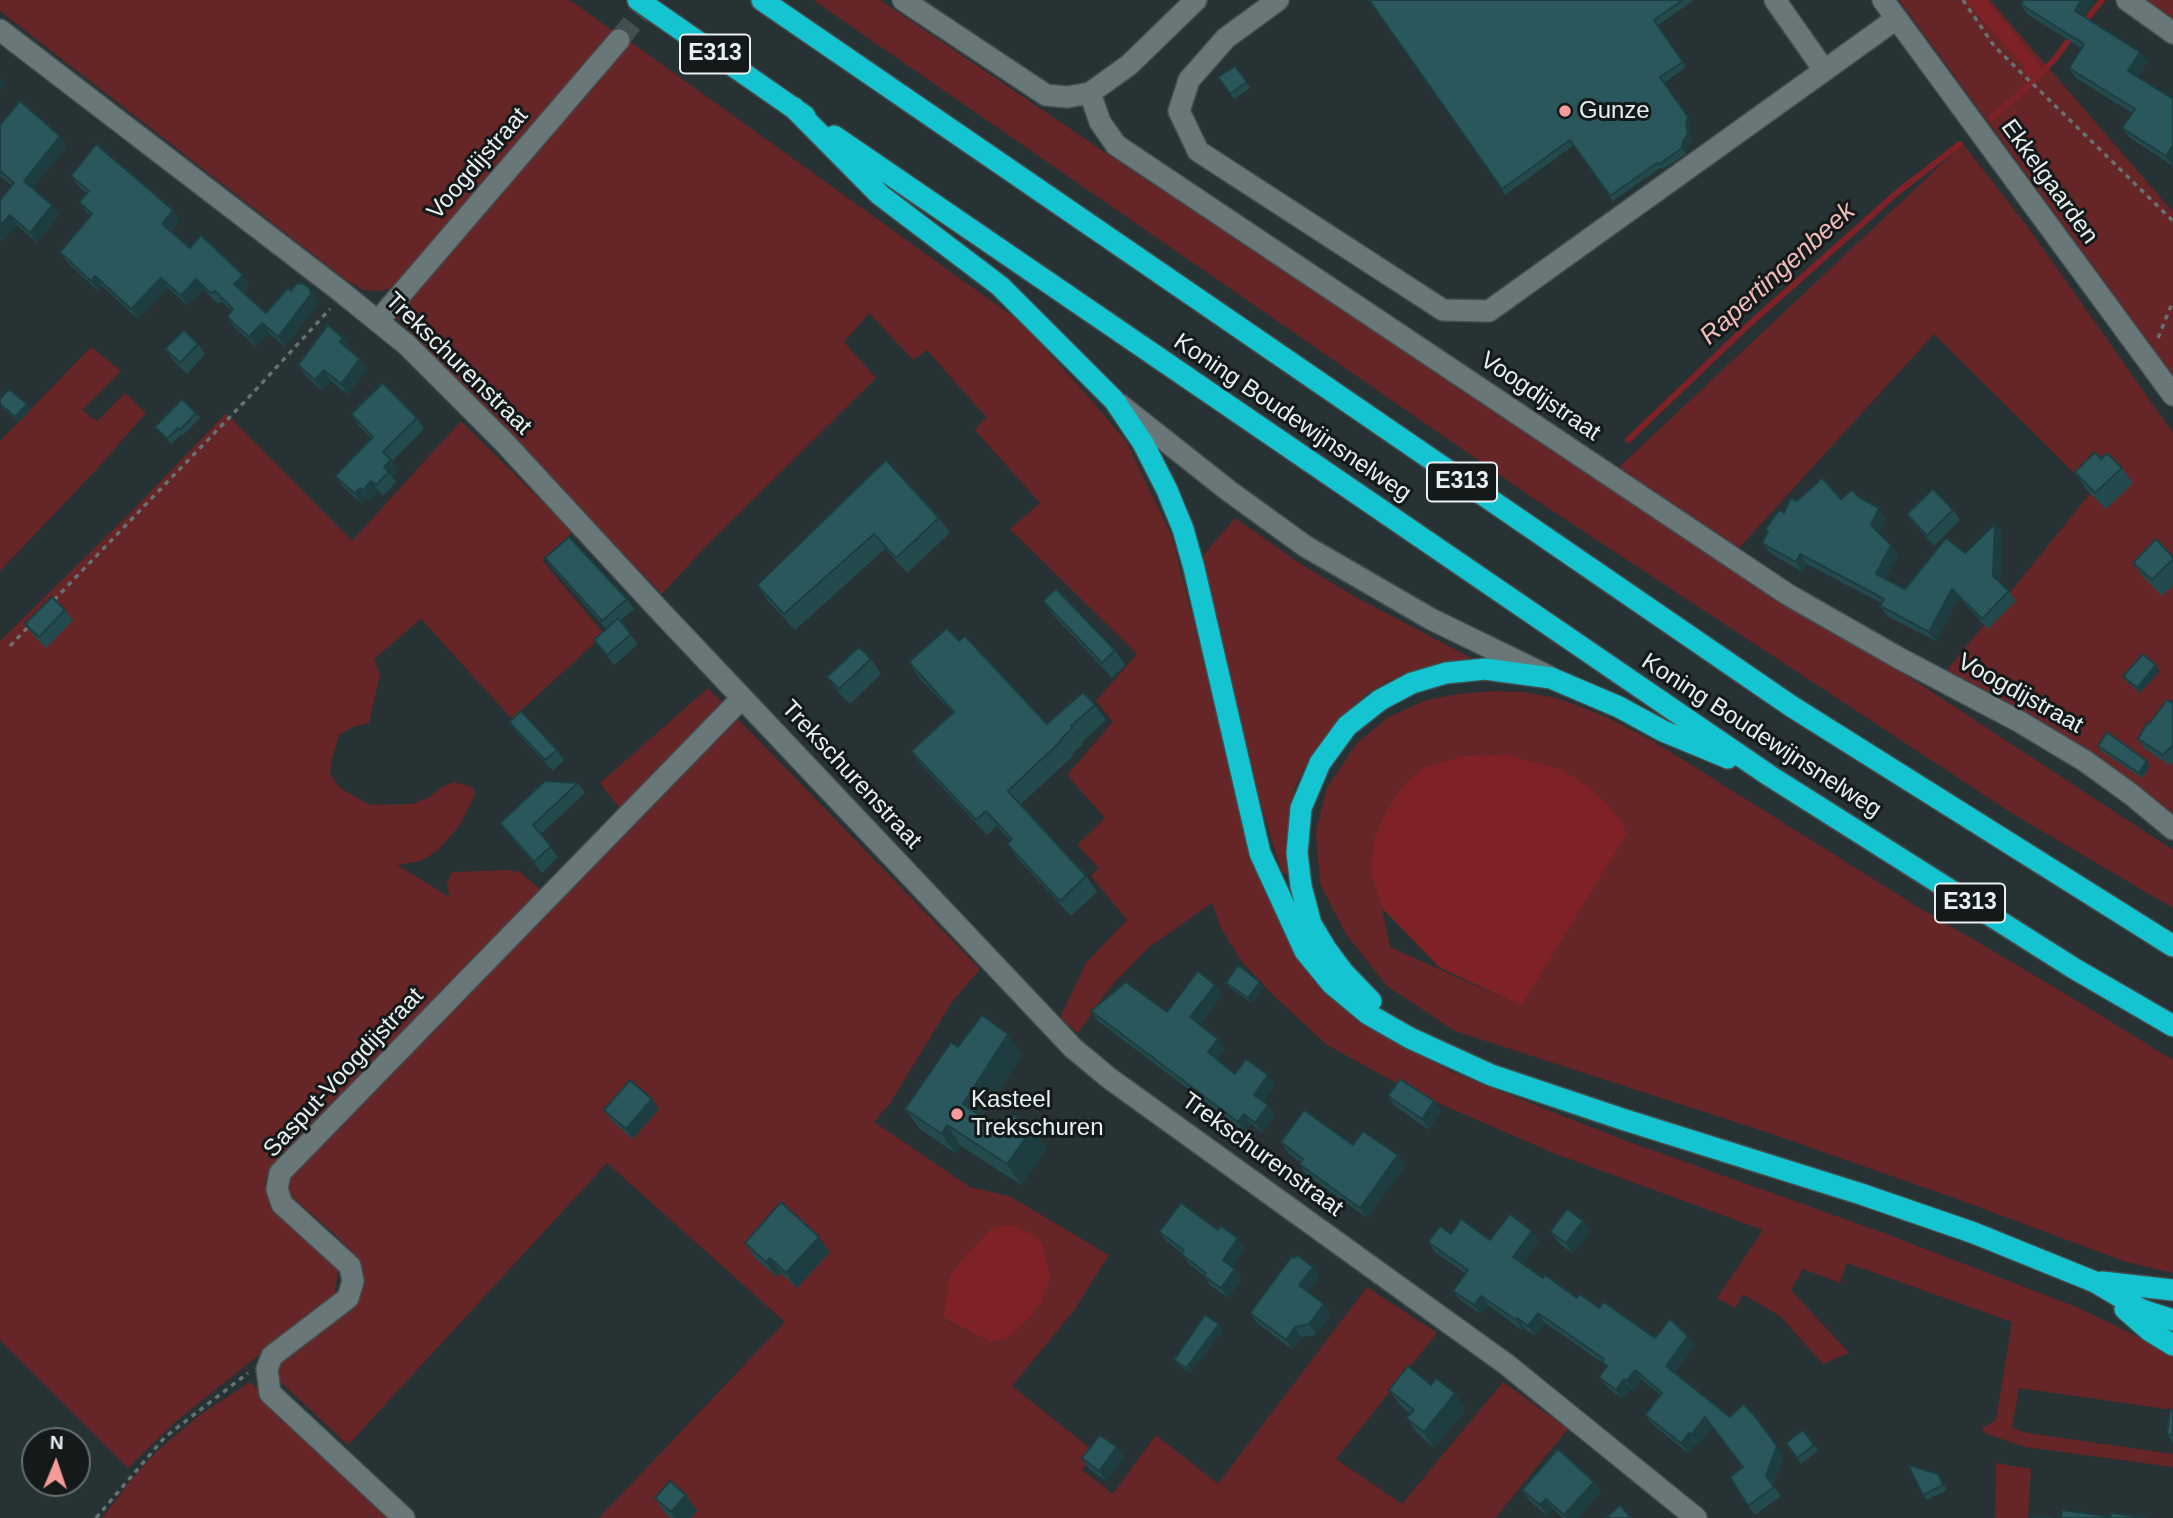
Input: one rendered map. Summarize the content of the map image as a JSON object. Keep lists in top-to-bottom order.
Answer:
{
  "streets": {
    "highway": ["E313", "Koning Boudewijnsnelweg"],
    "street": [
      "Voogdijstraat",
      "Ekkelgaarden",
      "Trekschurenstraat",
      "Sasput-Voogdijstraat"
    ]
  },
  "crossings": [
    ["Voogdijstraat", "Trekschurenstraat"],
    ["Trekschurenstraat", "Sasput-Voogdijstraat"]
  ],
  "water": ["Rapertingenbeek"],
  "places": ["Gunze", "Kasteel Trekschuren"],
  "north": "top"
}
